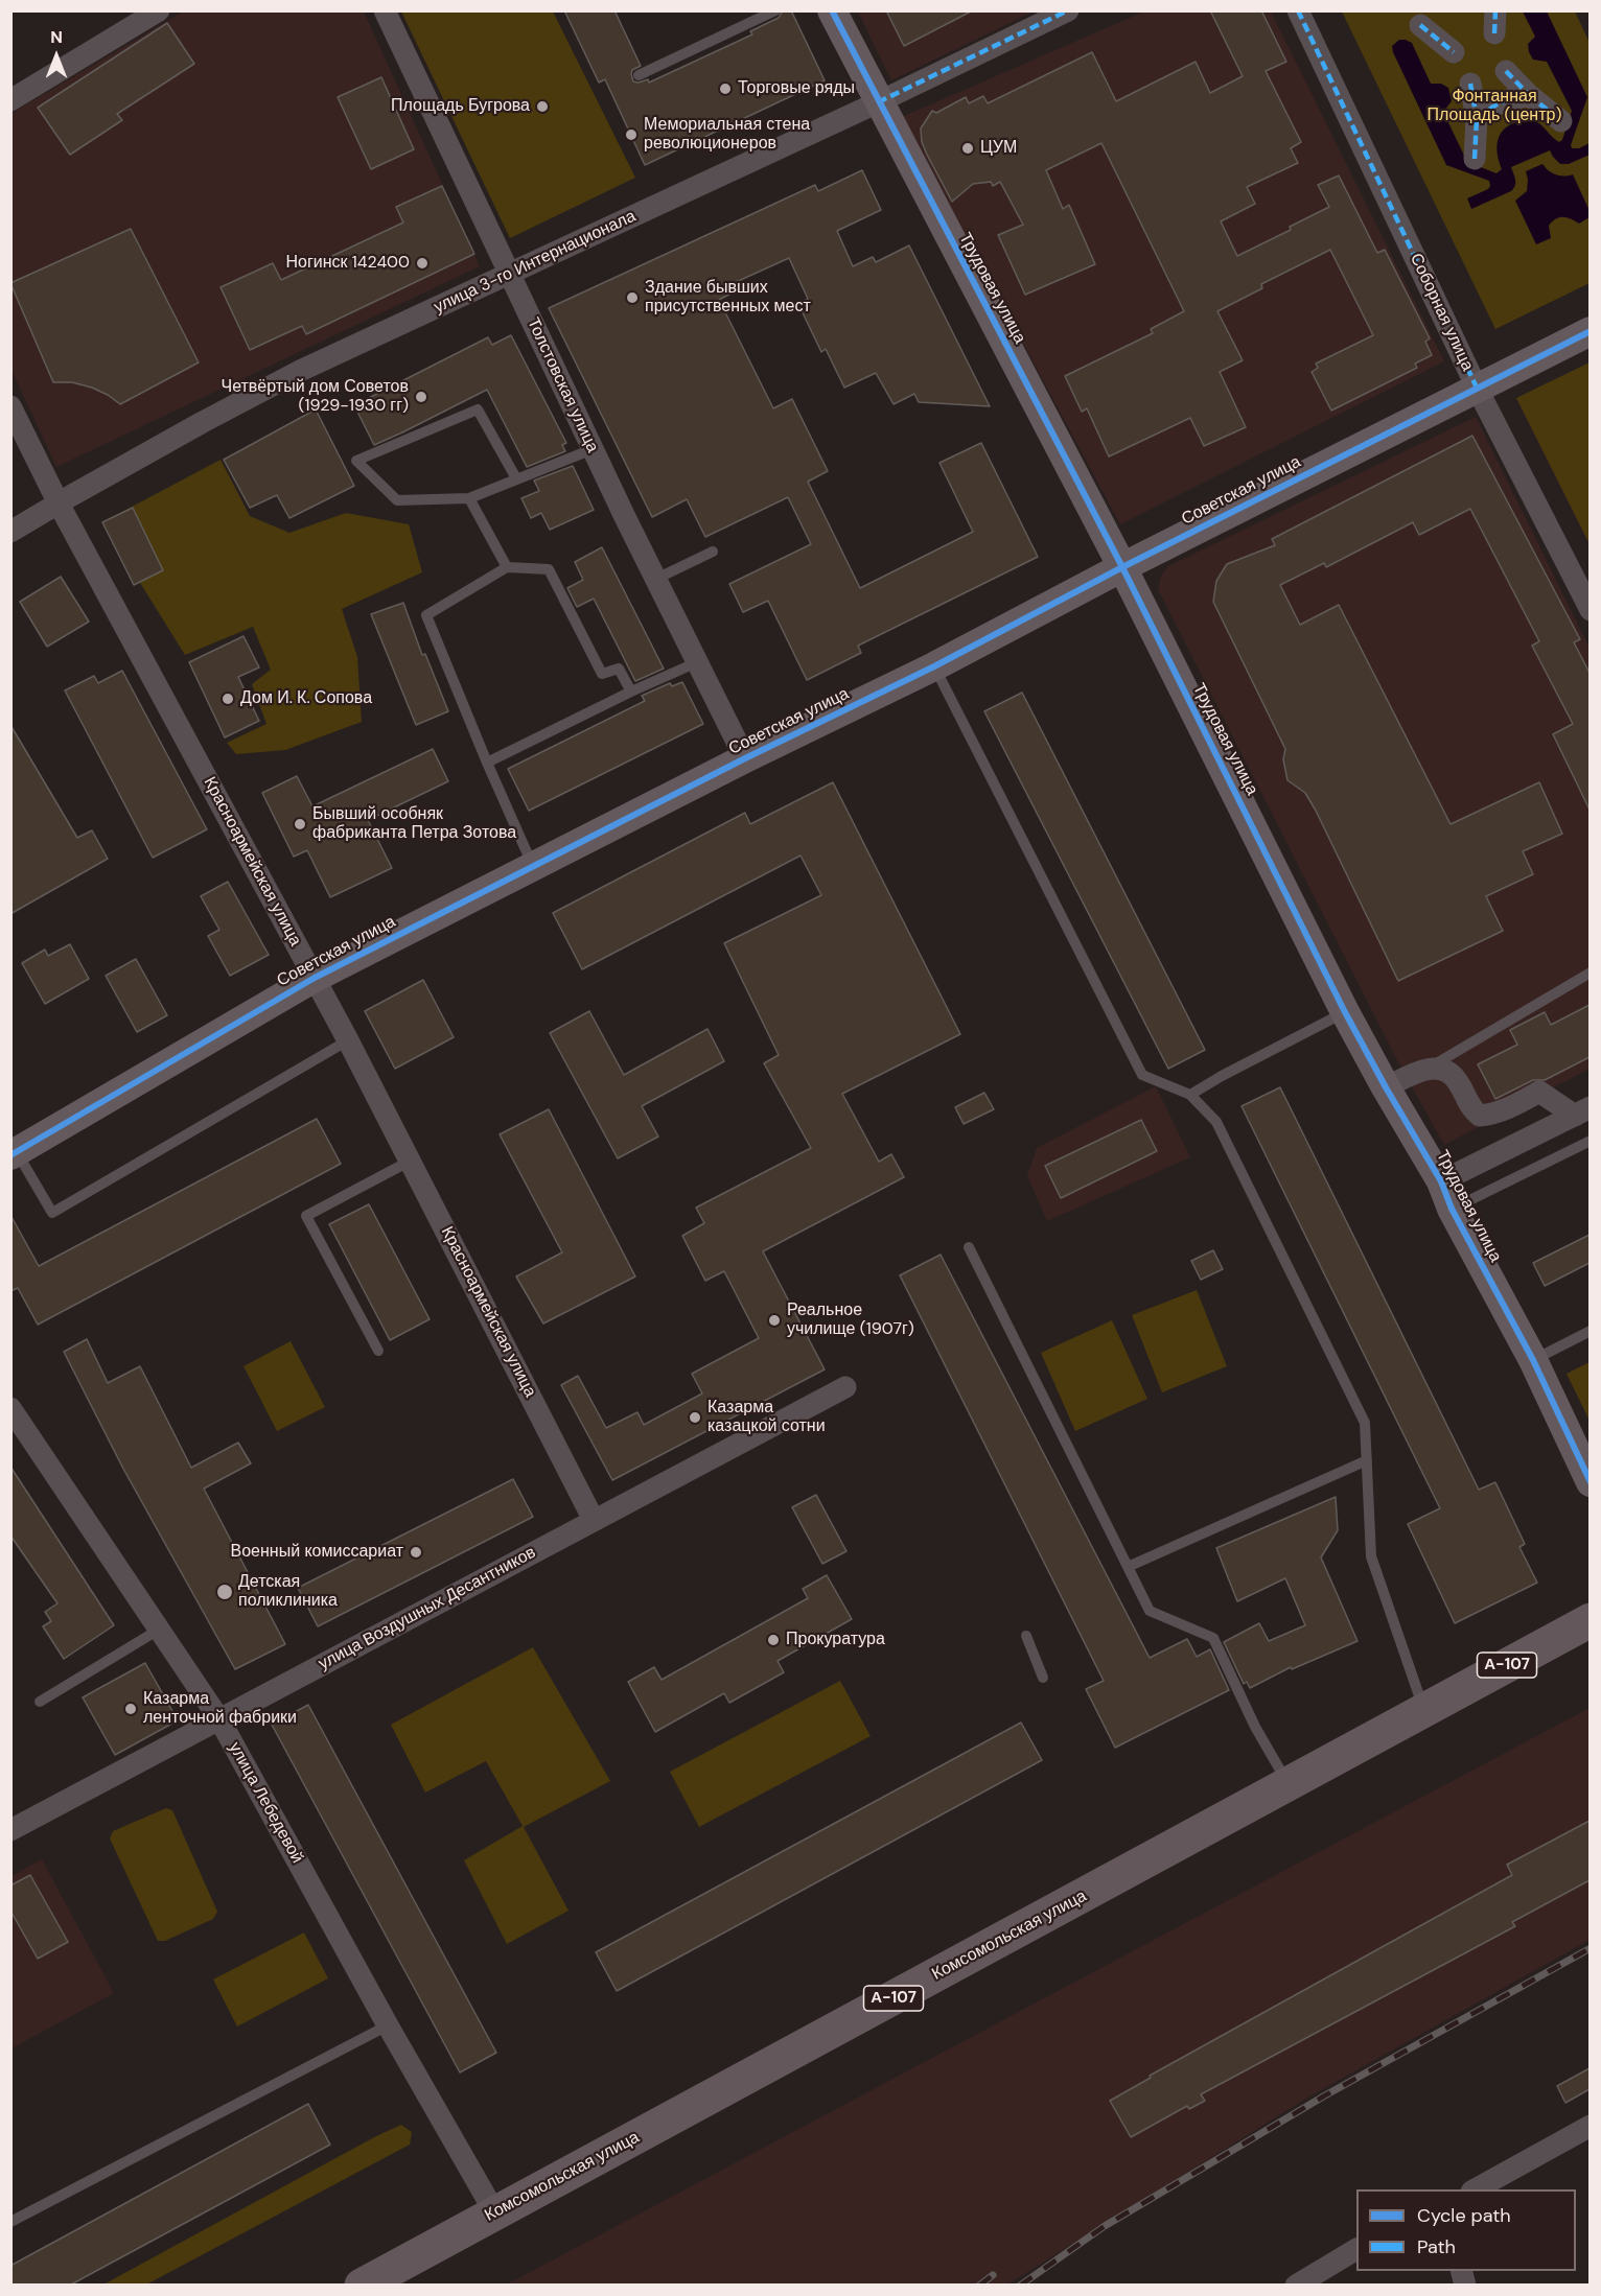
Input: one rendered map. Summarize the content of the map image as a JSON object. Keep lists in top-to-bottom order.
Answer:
{
  "streets": {
    "main road": ["А-107", "Комсомольская улица"],
    "street": [
      "улица 3-го Интернационала",
      "Трудовая улица",
      "Соборная улица",
      "Толстовская улица",
      "Советская улица",
      "Красноармейская улица",
      "улица Воздушных Десантников",
      "улица Лебедевой"
    ]
  },
  "crossings": [
    ["улица 3-го Интернационала", "Трудовая улица"],
    ["улица 3-го Интернационала", "Толстовская улица"],
    ["улица 3-го Интернационала", "Красноармейская улица"],
    ["Трудовая улица", "Советская улица"],
    ["Соборная улица", "Советская улица"],
    ["Толстовская улица", "Советская улица"],
    ["Советская улица", "Красноармейская улица"],
    ["Красноармейская улица", "улица Воздушных Десантников"],
    ["улица Воздушных Десантников", "улица Лебедевой"],
    ["улица Лебедевой", "Комсомольская улица"]
  ],
  "parks": ["Фонтанная Площадь (центр)"],
  "places": [
    "Торговые ряды",
    "Площадь Бугрова",
    "Мемориальная стена революционеров",
    "ЦУМ",
    "Ногинск 142400",
    "Здание бывших присутственных мест",
    "Четвёртый дом Советов (1929-1930 гг)",
    "Дом И. К. Сопова",
    "Бывший особняк фабриканта Петра Зотова",
    "Реальное училище (1907г)",
    "Казарма казацкой сотни",
    "Военный комиссариат",
    "Детская поликлиника",
    "Прокуратура",
    "Казарма ленточной фабрики"
  ],
  "legend": ["Cycle path", "Path"],
  "north": "top"
}
